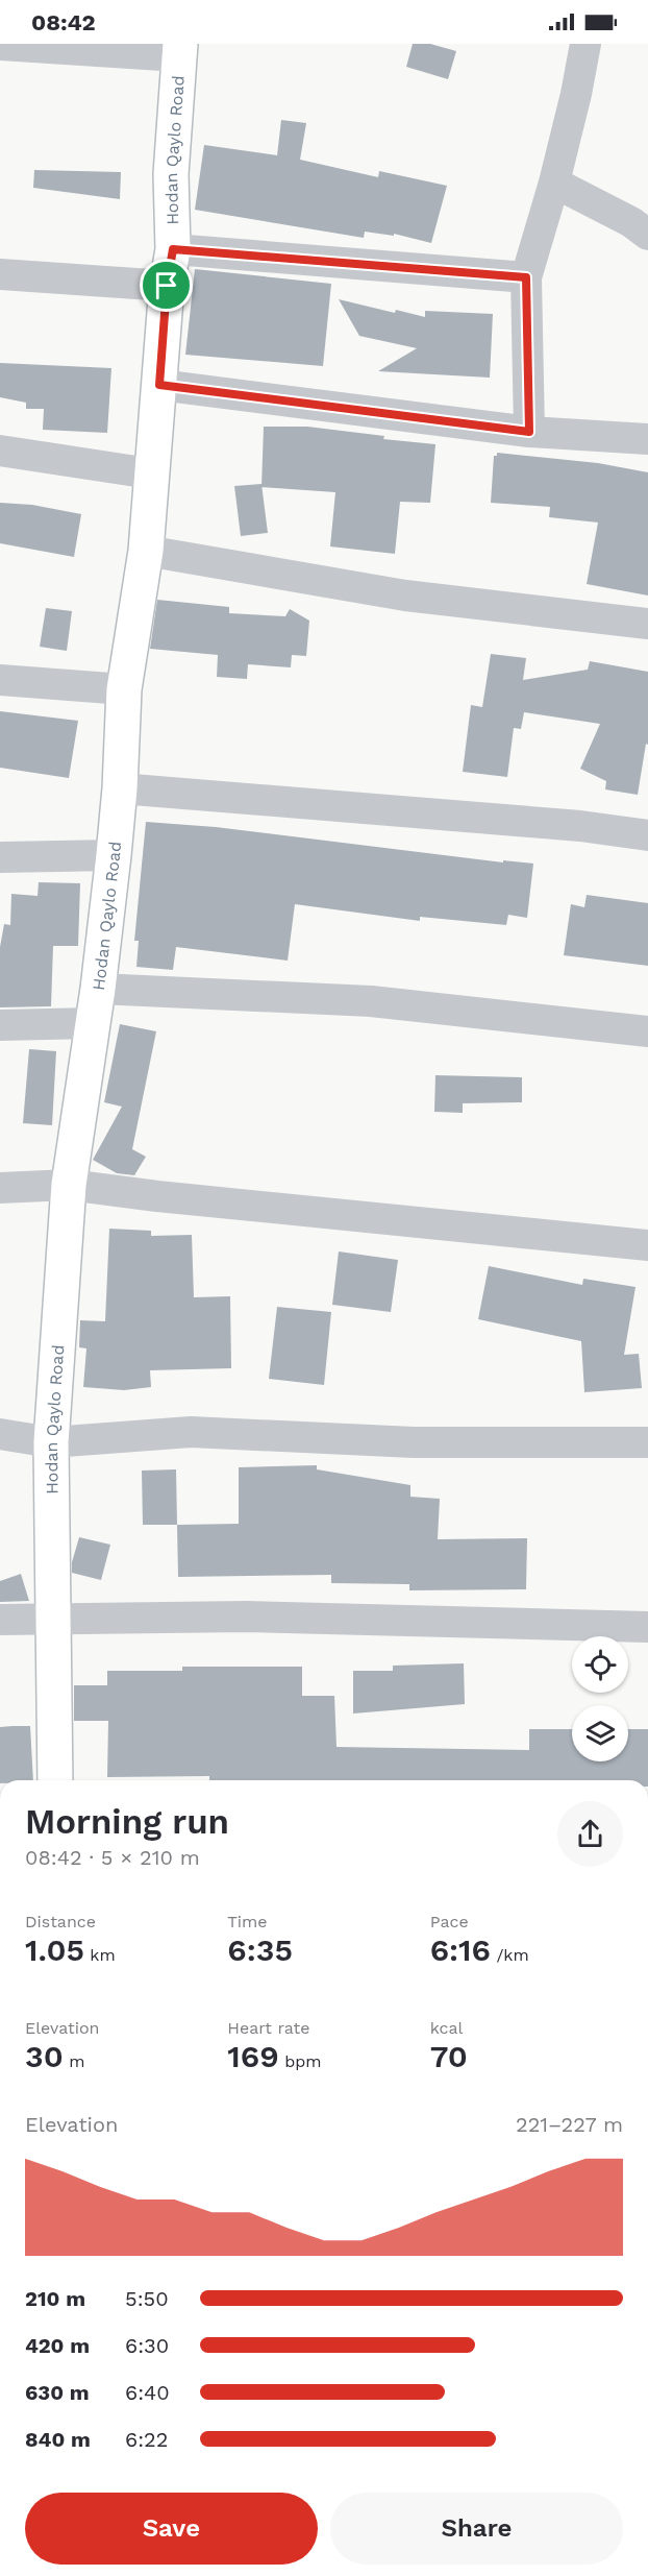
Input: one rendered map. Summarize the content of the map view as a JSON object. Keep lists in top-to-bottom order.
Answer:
{
  "streets": {
    "street": ["Hodan Qaylo Road"]
  },
  "page": {
    "status": "08:42",
    "heading": ["Morning run", "08:42 · 5 × 210 m"],
    "stats": [
      ["Distance", "1.05 km"],
      ["Time", "6:35"],
      ["Pace", "6:16 /km"],
      ["Elevation", "30 m"],
      ["Heart rate", "169 bpm"],
      ["kcal", "70"]
    ],
    "chart": ["Elevation", "221–227 m"],
    "list": [
      {
        "name": "210 m",
        "note": "5:50"
      },
      {
        "name": "420 m",
        "note": "6:30"
      },
      {
        "name": "630 m",
        "note": "6:40"
      },
      {
        "name": "840 m",
        "note": "6:22"
      }
    ],
    "buttons": ["Save", "Share"]
  }
}
